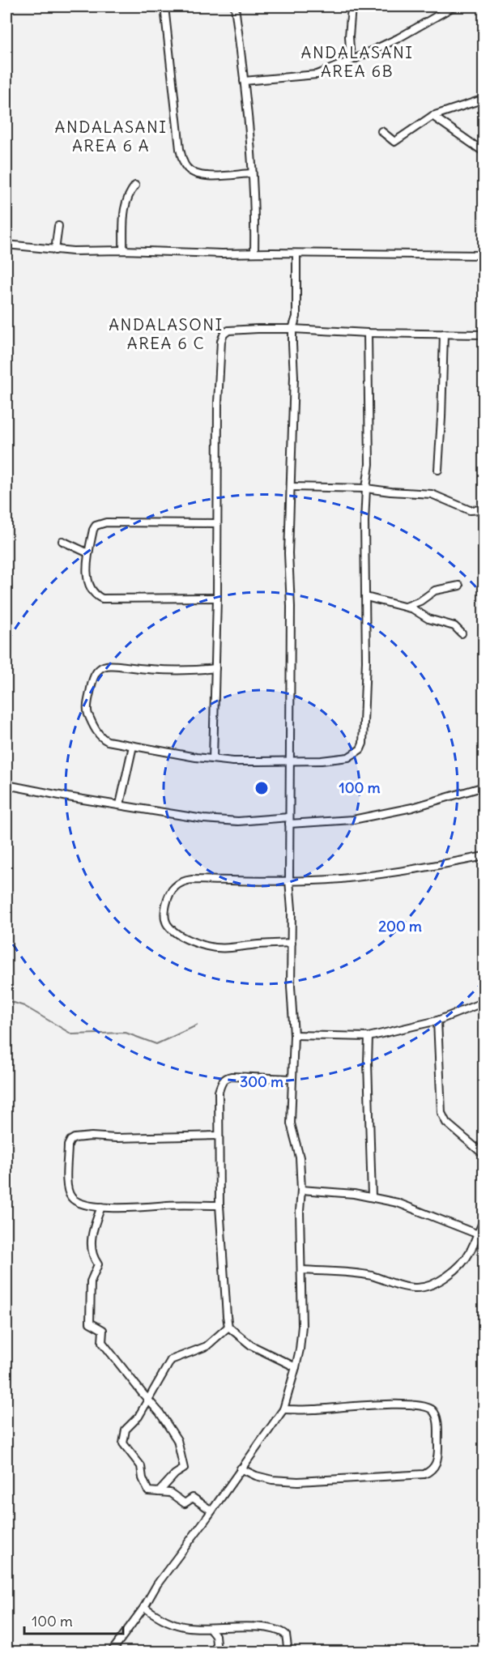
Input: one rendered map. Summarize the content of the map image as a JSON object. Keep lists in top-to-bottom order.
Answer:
{
  "districts": ["ANDALASANI AREA 6B", "ANDALASANI AREA 6 A", "ANDALASONI AREA 6 C"],
  "scale_bar": "100 m",
  "rings": ["100 m", "200 m", "300 m"]
}
